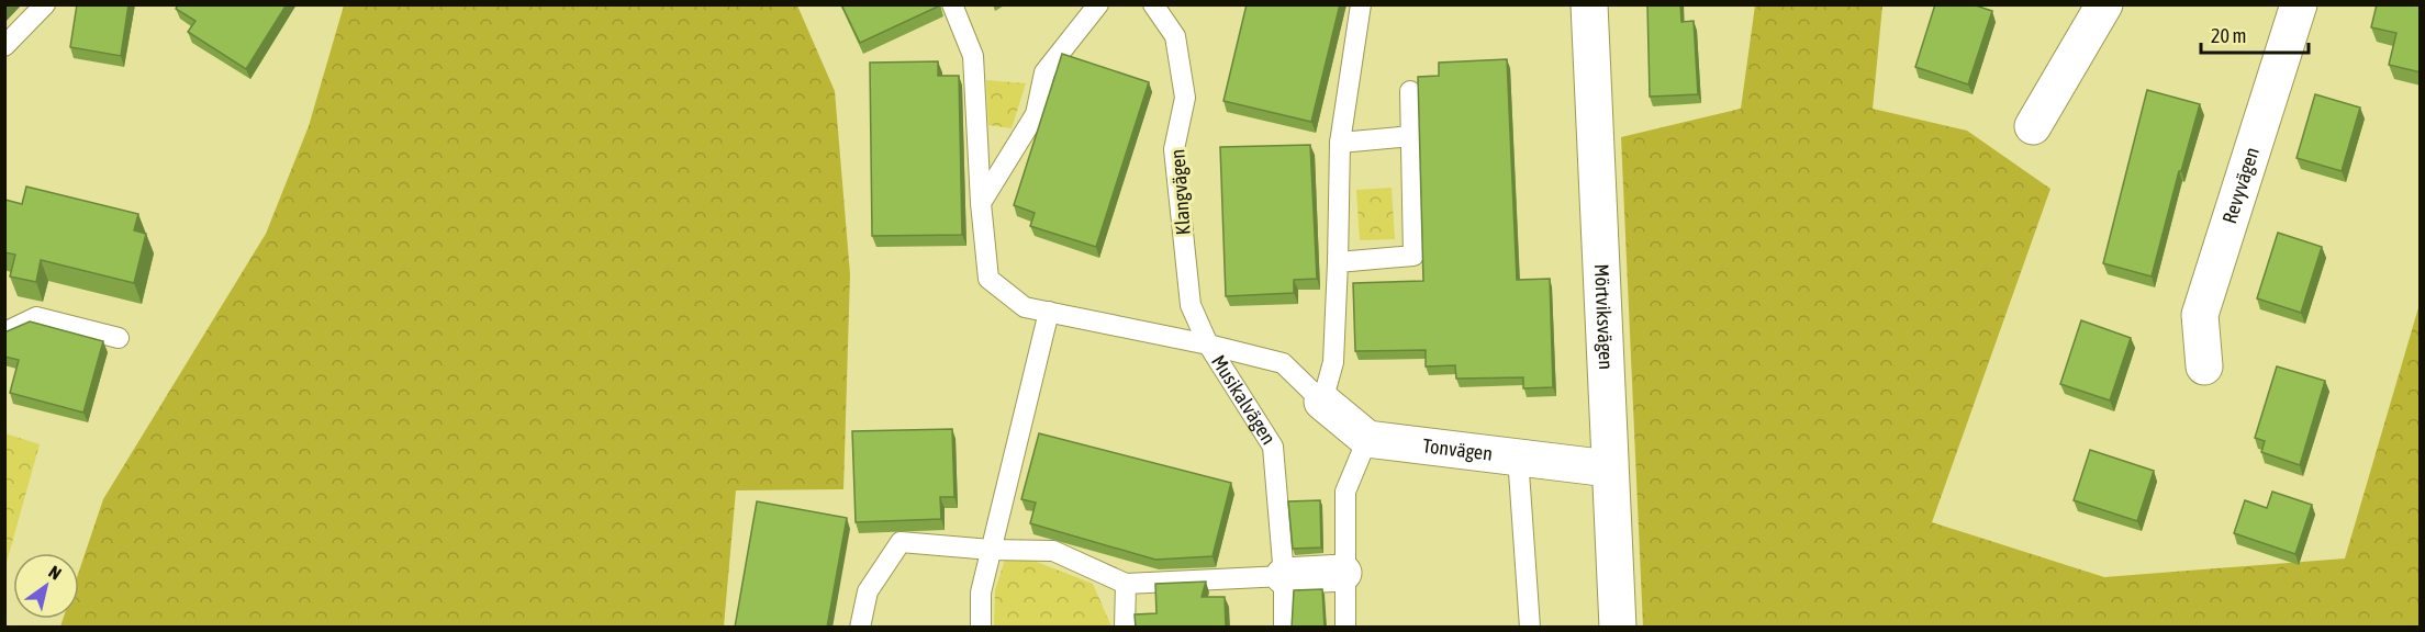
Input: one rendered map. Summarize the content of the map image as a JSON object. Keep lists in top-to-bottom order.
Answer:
{
  "streets": {
    "street": ["Revyvägen", "Mörtviksvägen", "Tonvägen"],
    "lane": ["Klangvägen", "Musikalvägen"]
  },
  "crossings": [
    ["Klangvägen", "Musikalvägen"],
    ["Mörtviksvägen", "Tonvägen"]
  ],
  "scale_bar": "20 m",
  "north": "top right"
}
